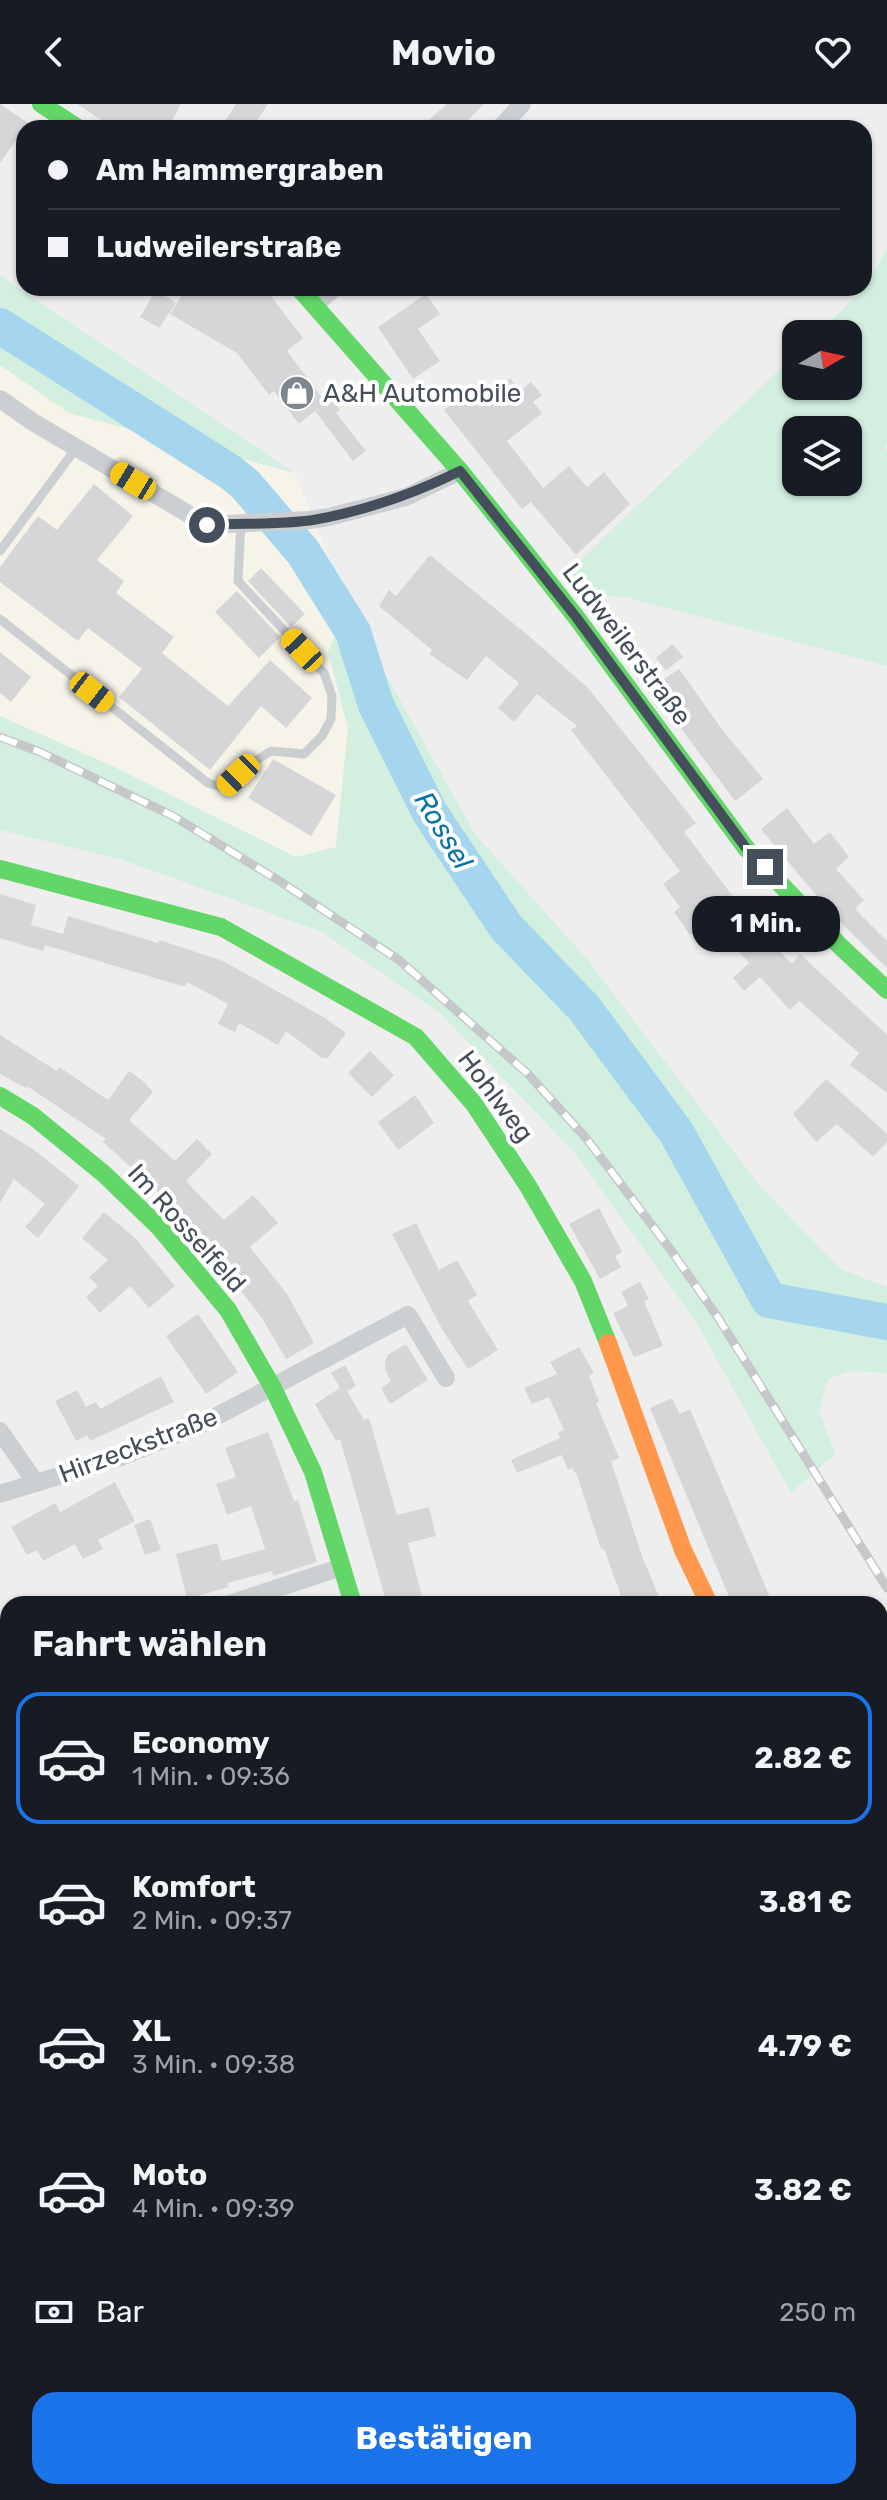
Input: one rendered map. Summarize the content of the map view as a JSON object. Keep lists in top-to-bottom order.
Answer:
{
  "streets": {
    "street": [
      "Ludweilerstraße",
      "Hohlweg",
      "Im Rosselfeld",
      "Hirzeckstraße"
    ]
  },
  "crossings": [
    ["Im Rosselfeld", "Hirzeckstraße"]
  ],
  "water": ["Rossel"],
  "places": {
    "shop": ["A&H Automobile"]
  },
  "north": "right",
  "page": {
    "header": "Movio",
    "banner": ["Am Hammergraben", "Ludweilerstraße"],
    "bubble": "1 Min.",
    "heading": "Fahrt wählen",
    "list": [
      {
        "name": "Economy",
        "note": "1 Min. · 09:36",
        "value": "2.82 €"
      },
      {
        "name": "Komfort",
        "note": "2 Min. · 09:37",
        "value": "3.81 €"
      },
      {
        "name": "XL",
        "note": "3 Min. · 09:38",
        "value": "4.79 €"
      },
      {
        "name": "Moto",
        "note": "4 Min. · 09:39",
        "value": "3.82 €"
      }
    ],
    "pay": ["Bar", "250 m"],
    "buttons": "Bestätigen"
  }
}
